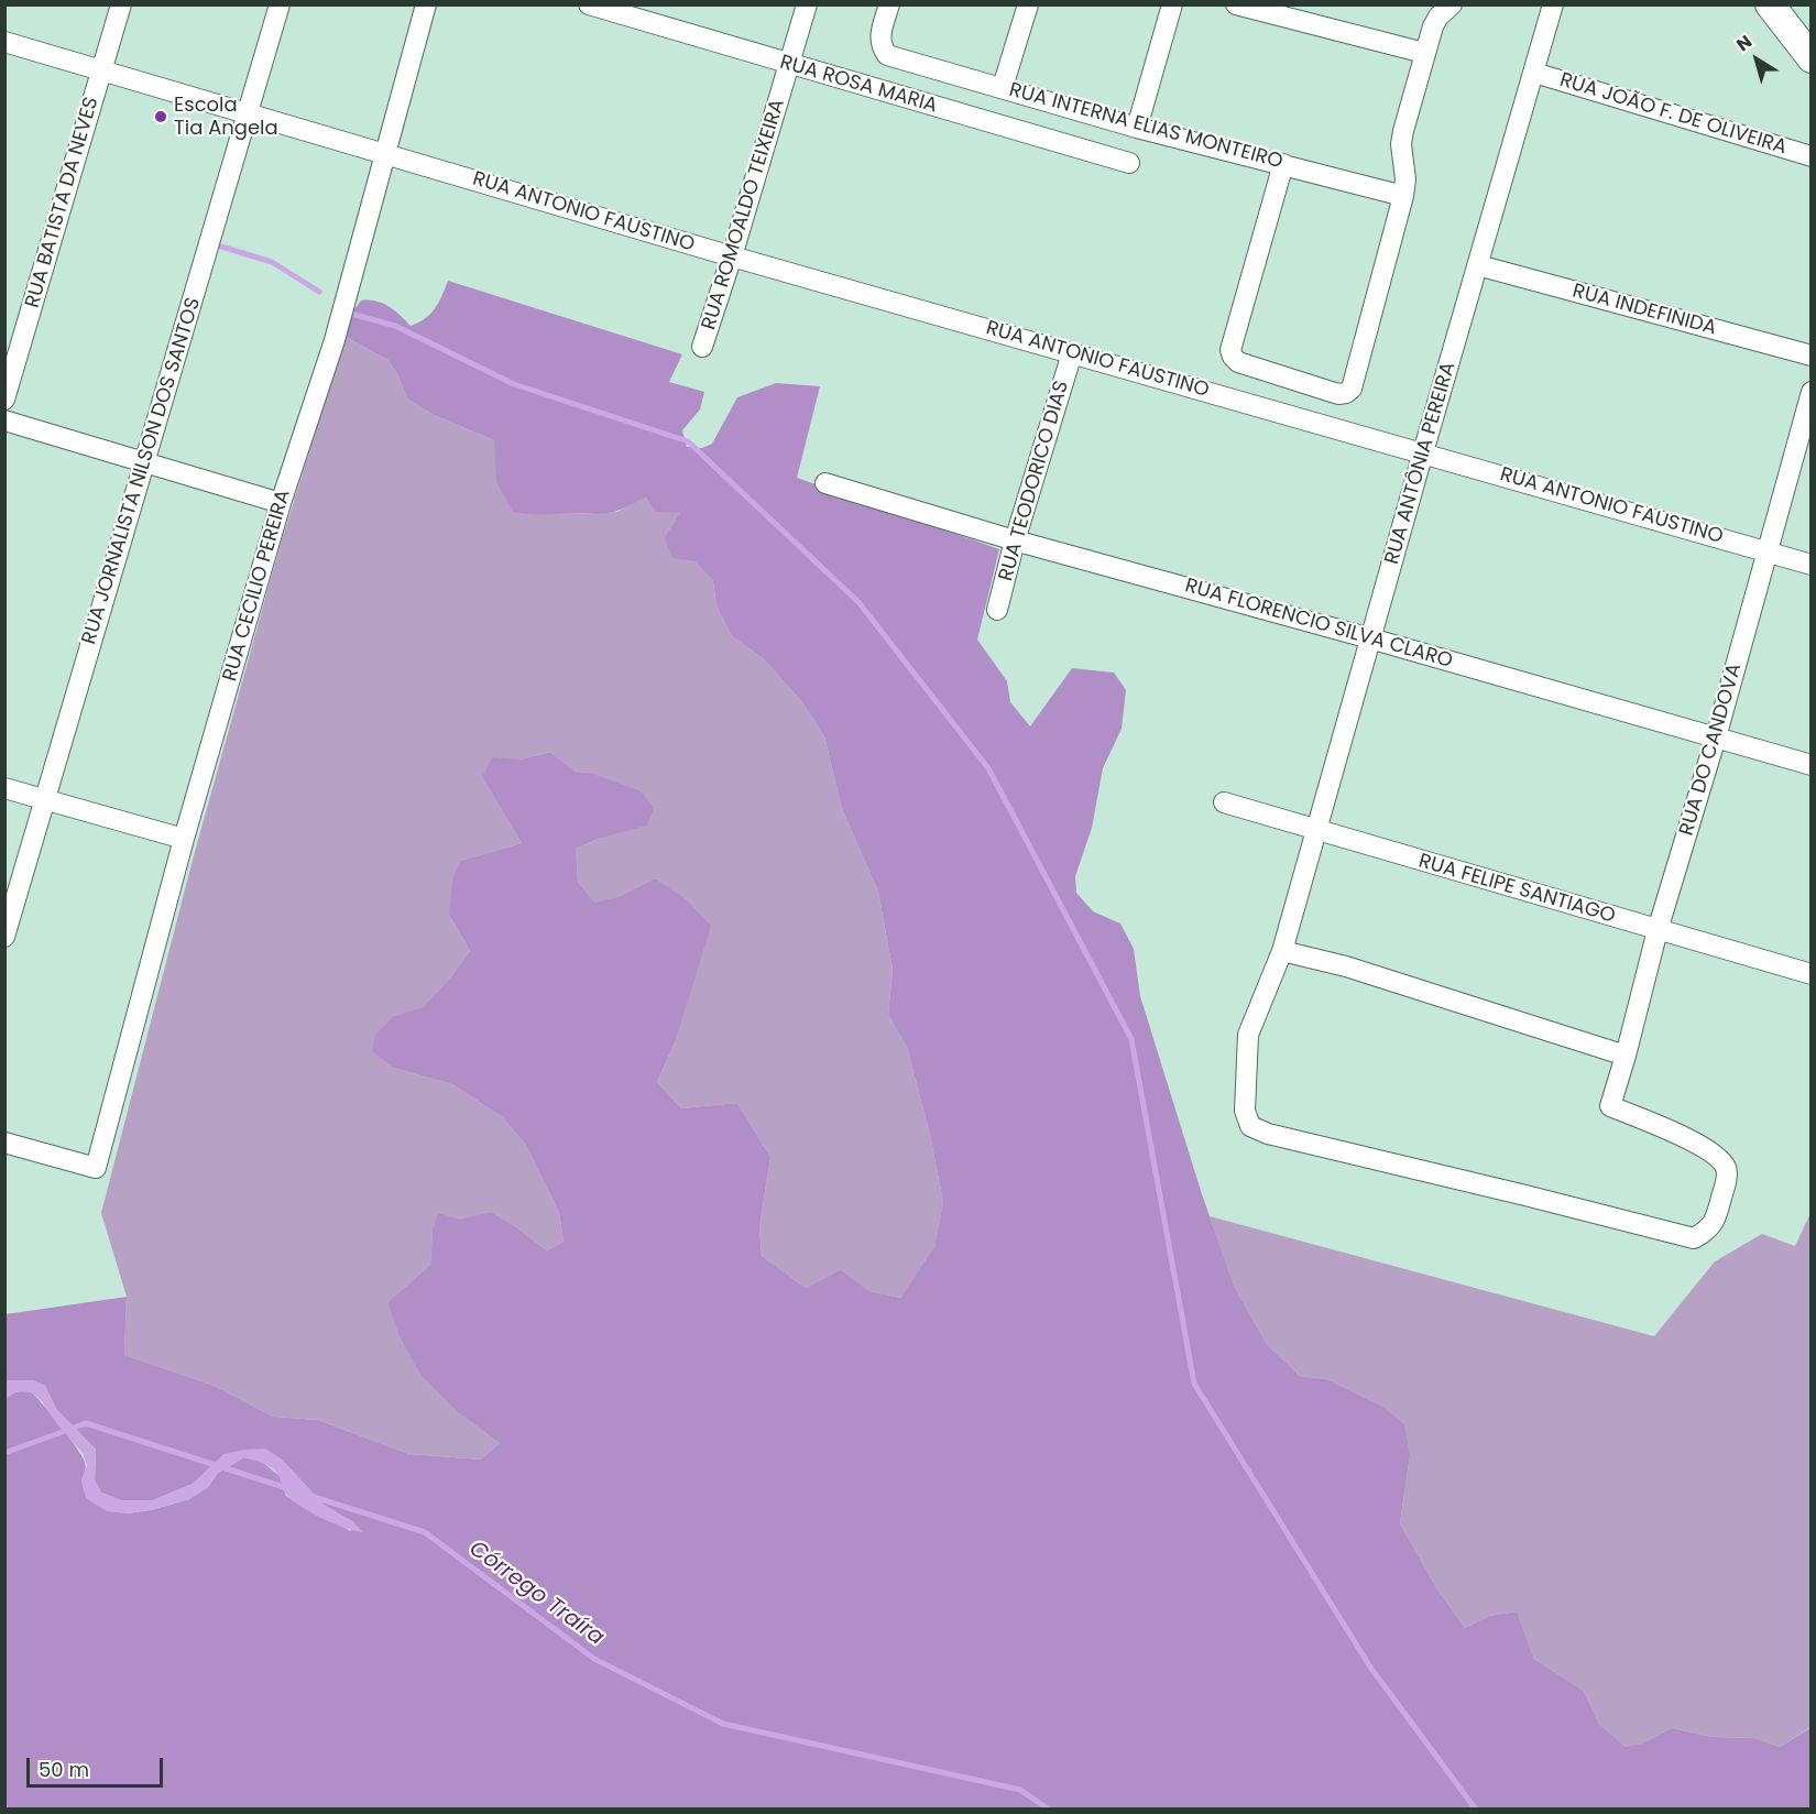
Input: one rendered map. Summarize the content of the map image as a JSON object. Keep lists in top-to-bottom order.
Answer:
{
  "streets": {
    "street": [
      "RUA ROSA MARIA",
      "RUA JOÃO F. DE OLIVEIRA",
      "RUA INTERNA ELIAS MONTEIRO",
      "RUA BATISTA DA NEVES",
      "RUA ANTONIO FAUSTINO",
      "RUA ROMOALDO TEIXEIRA",
      "RUA INDEFINIDA",
      "RUA ANTÔNIA PEREIRA",
      "RUA JORNALISTA NILSON DOS SANTOS",
      "RUA TEODORICO DIAS",
      "RUA CECILIO PEREIRA",
      "RUA FLORENCIO SILVA CLARO",
      "RUA DO CANDOVA",
      "RUA FELIPE SANTIAGO"
    ]
  },
  "crossings": [
    ["RUA ROSA MARIA", "RUA ROMOALDO TEIXEIRA"],
    ["RUA JOÃO F. DE OLIVEIRA", "RUA ANTÔNIA PEREIRA"],
    ["RUA BATISTA DA NEVES", "RUA ANTONIO FAUSTINO"],
    ["RUA ANTONIO FAUSTINO", "RUA ROMOALDO TEIXEIRA"],
    ["RUA ANTONIO FAUSTINO", "RUA ANTÔNIA PEREIRA"],
    ["RUA ANTONIO FAUSTINO", "RUA JORNALISTA NILSON DOS SANTOS"],
    ["RUA ANTONIO FAUSTINO", "RUA TEODORICO DIAS"],
    ["RUA ANTONIO FAUSTINO", "RUA CECILIO PEREIRA"],
    ["RUA ANTONIO FAUSTINO", "RUA DO CANDOVA"],
    ["RUA INDEFINIDA", "RUA ANTÔNIA PEREIRA"],
    ["RUA ANTÔNIA PEREIRA", "RUA FLORENCIO SILVA CLARO"],
    ["RUA ANTÔNIA PEREIRA", "RUA DO CANDOVA"],
    ["RUA ANTÔNIA PEREIRA", "RUA FELIPE SANTIAGO"],
    ["RUA TEODORICO DIAS", "RUA FLORENCIO SILVA CLARO"],
    ["RUA FLORENCIO SILVA CLARO", "RUA DO CANDOVA"],
    ["RUA DO CANDOVA", "RUA FELIPE SANTIAGO"]
  ],
  "water": ["Córrego Traíra"],
  "places": ["Escola Tia Angela"],
  "scale_bar": "50 m",
  "north": "top left"
}
